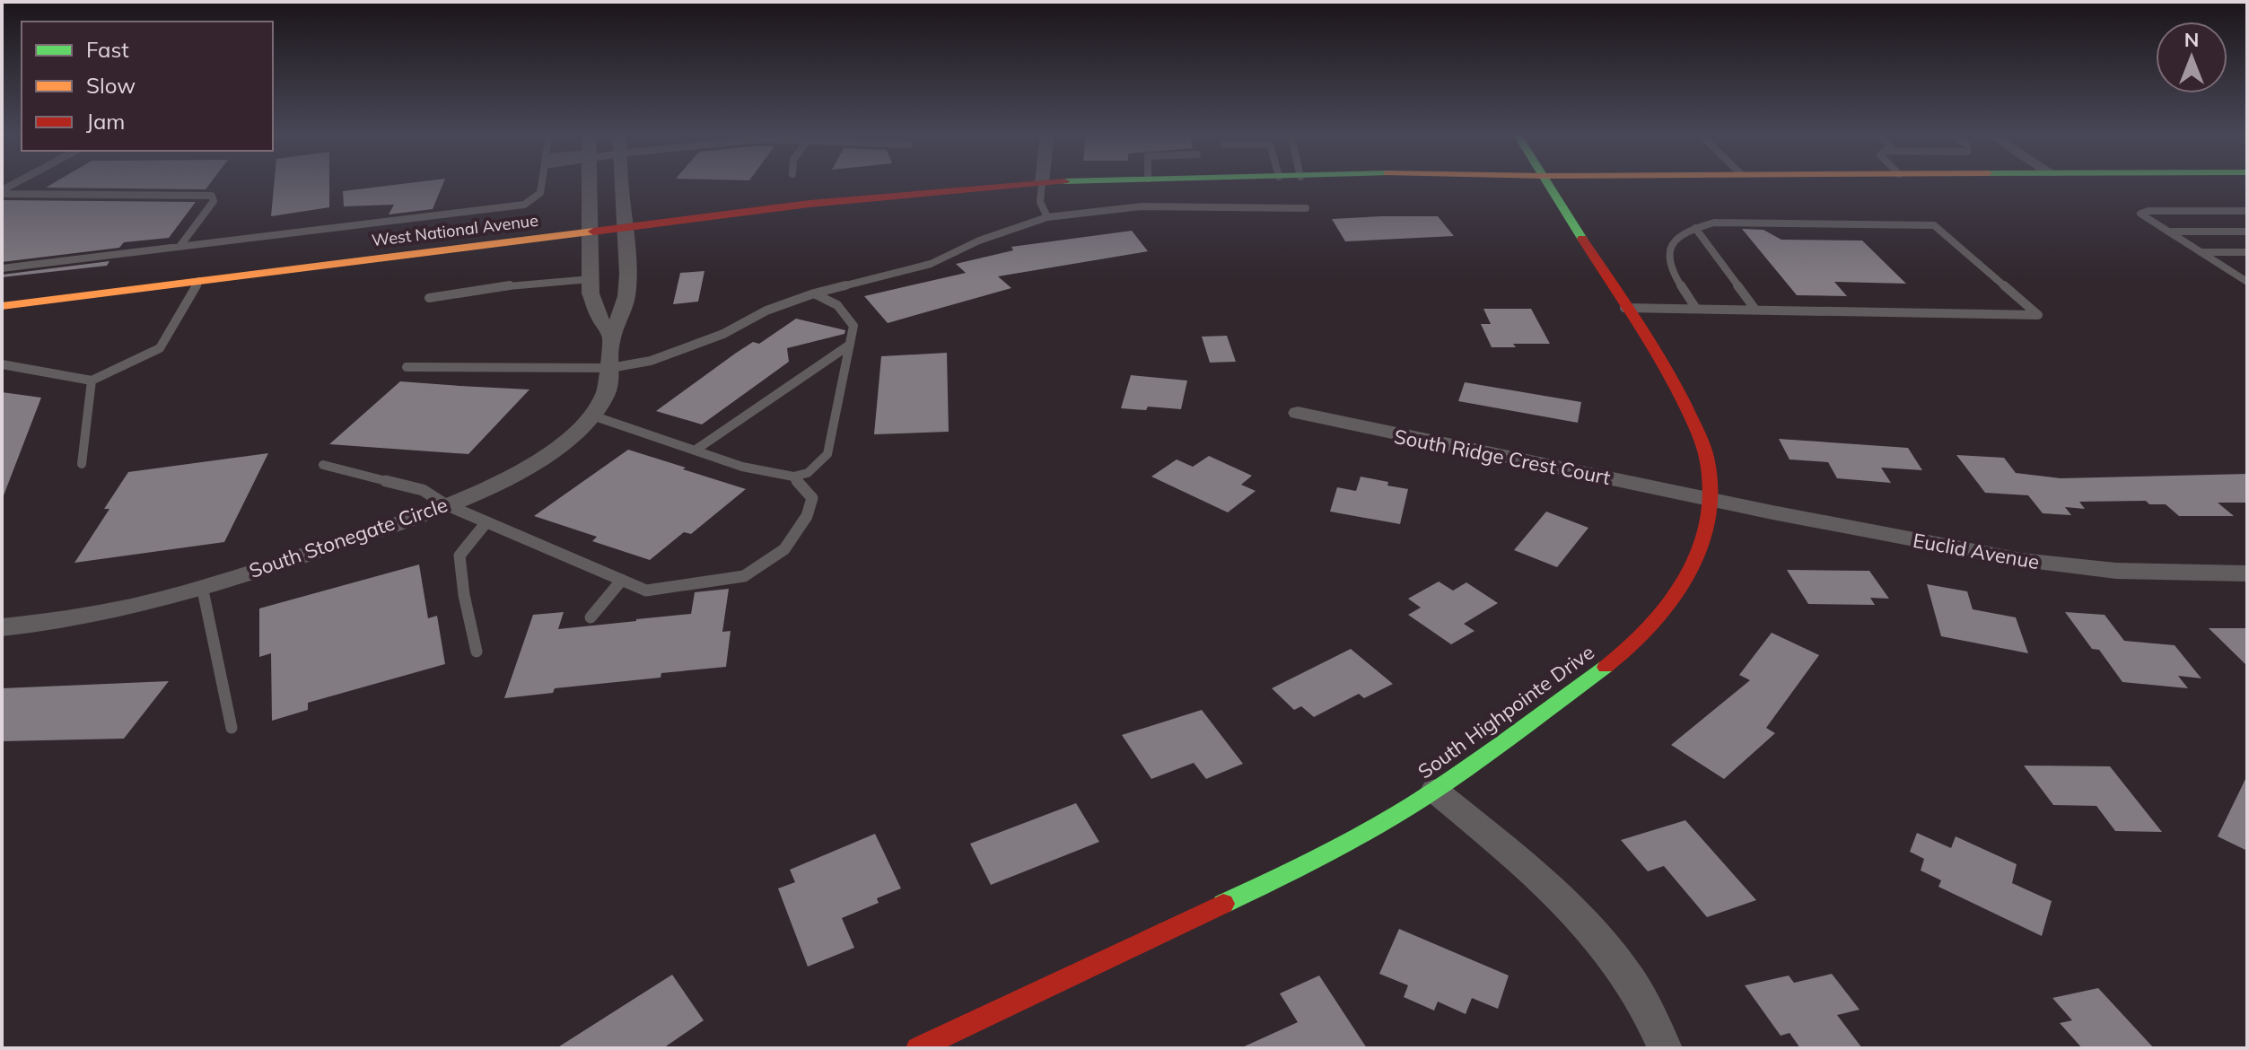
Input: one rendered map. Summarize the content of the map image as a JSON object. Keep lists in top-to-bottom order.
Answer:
{
  "streets": {
    "main road": ["West National Avenue", "South Highpointe Drive"],
    "street": ["South Ridge Crest Court", "South Stonegate Circle", "Euclid Avenue"]
  },
  "crossings": [
    ["West National Avenue", "South Stonegate Circle"],
    ["South Ridge Crest Court", "Euclid Avenue"],
    ["South Ridge Crest Court", "South Highpointe Drive"],
    ["Euclid Avenue", "South Highpointe Drive"]
  ],
  "legend": ["Fast", "Slow", "Jam"],
  "north": "top"
}
